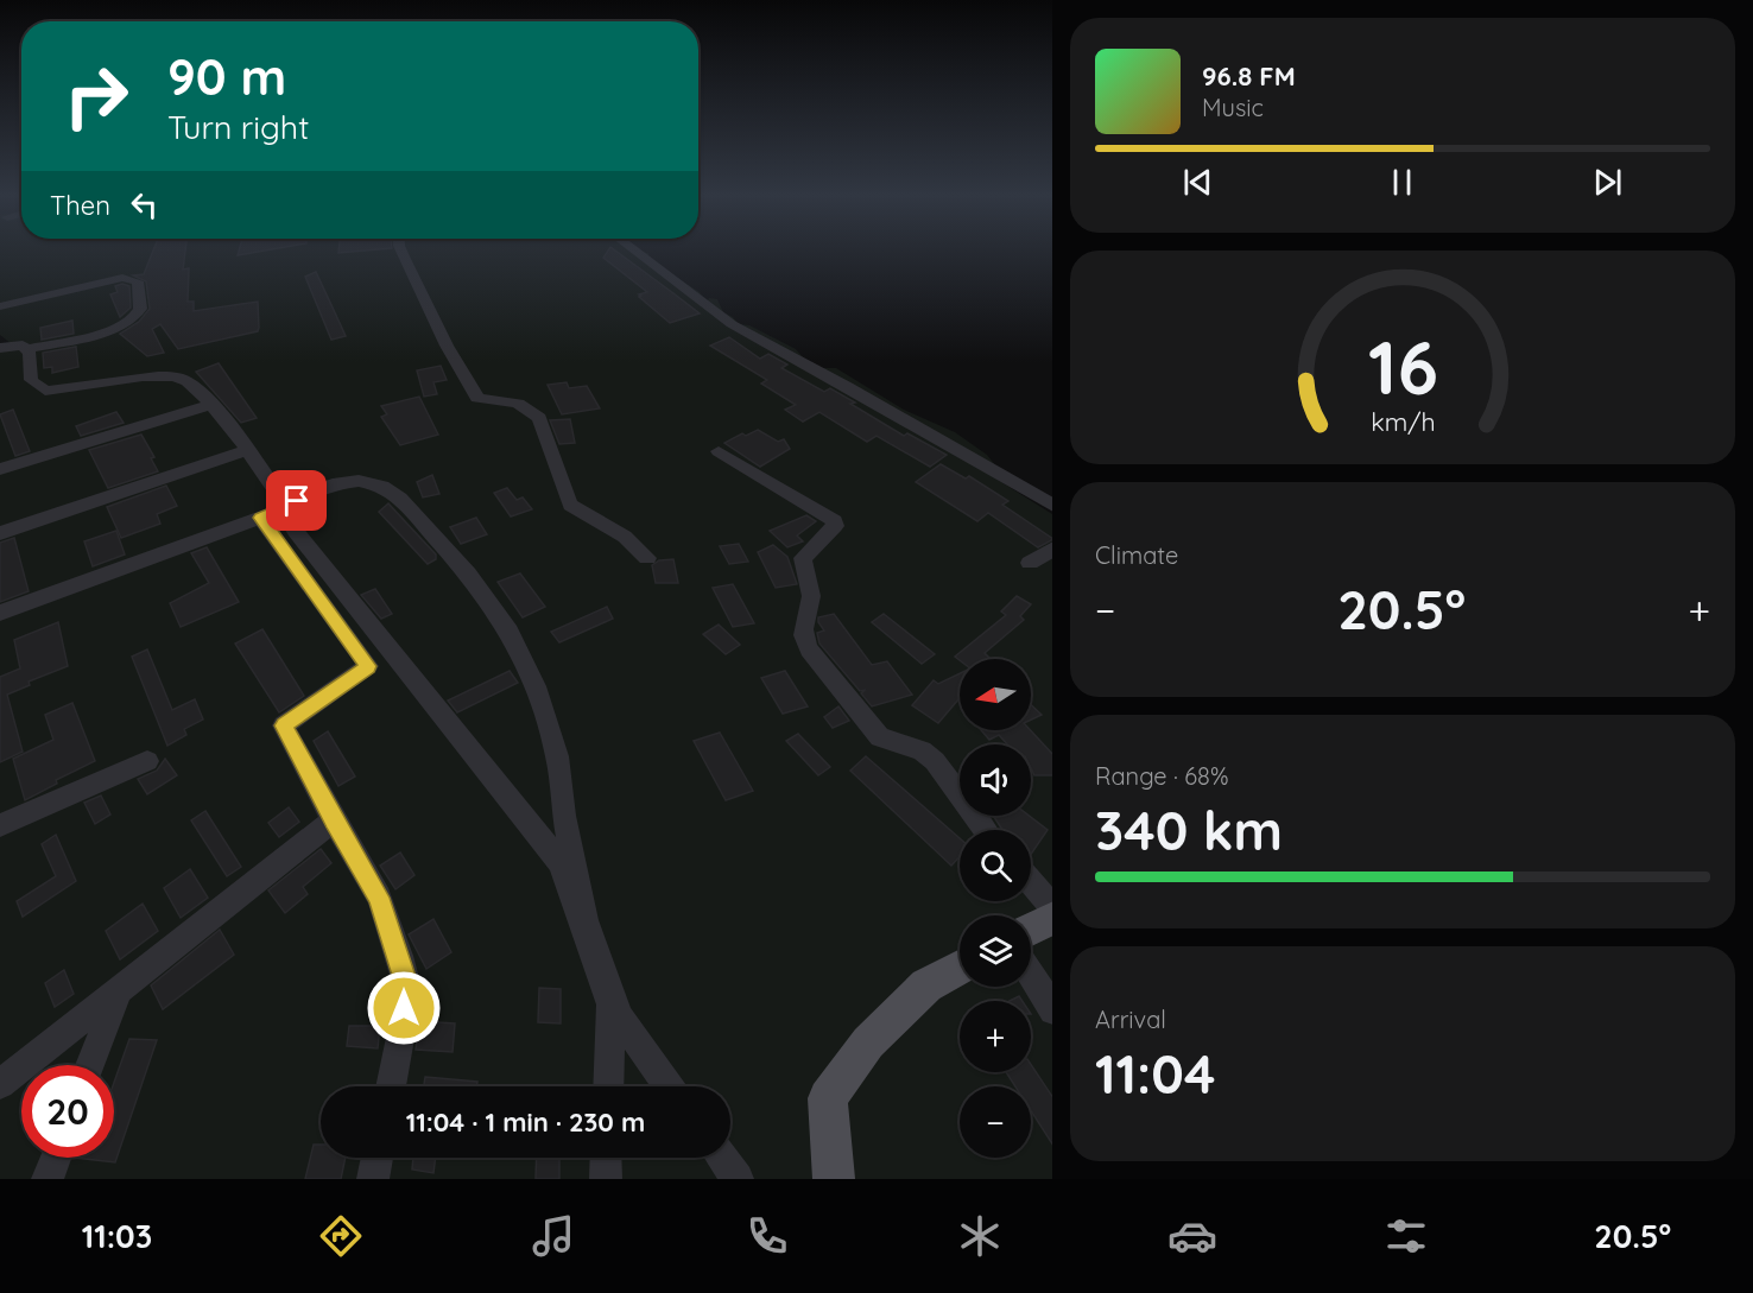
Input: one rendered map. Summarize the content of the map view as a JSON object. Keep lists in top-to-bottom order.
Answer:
{
  "north": "left",
  "page": {
    "turn": ["90 m", "Turn right"],
    "song": ["96.8 FM", "Music"],
    "then": "Then",
    "tile": [
      "Climate",
      ["Range · 68%", "340 km"],
      ["Arrival", "11:04"]
    ],
    "heat": ["−", "20.5°", "+"],
    "map_buttons": ["+", "−"],
    "limit": "20",
    "trip": "11:04 · 1 min · 230 m",
    "tabs": ["11:03", "20.5°"],
    "gauge": ["16", "km/h"]
  }
}
